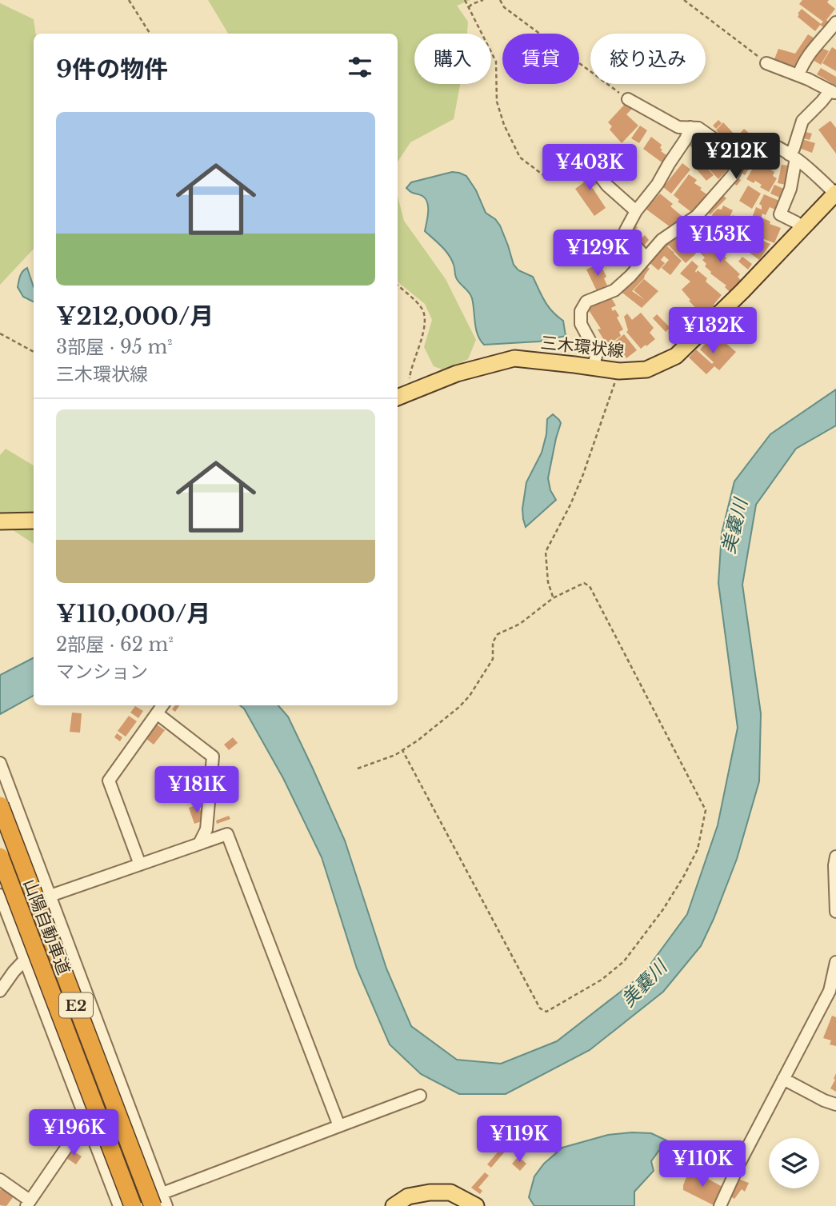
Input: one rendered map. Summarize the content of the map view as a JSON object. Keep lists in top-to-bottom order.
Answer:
{
  "streets": {
    "highway": ["山陽自動車道", "E2"],
    "main road": ["三木環状線"]
  },
  "water": ["美嚢川"],
  "page": {
    "chip": ["購入", "賃貸", "絞り込み"],
    "heading": "9件の物件",
    "list": [
      {
        "name": "¥212,000/月",
        "note": "3部屋 · 95 m² · 三木環状線"
      },
      {
        "name": "¥110,000/月",
        "note": "2部屋 · 62 m² · マンション"
      }
    ],
    "price": [
      "¥212K",
      "¥403K",
      "¥153K",
      "¥129K",
      "¥132K",
      "¥181K",
      "¥196K",
      "¥119K",
      "¥110K"
    ]
  }
}
